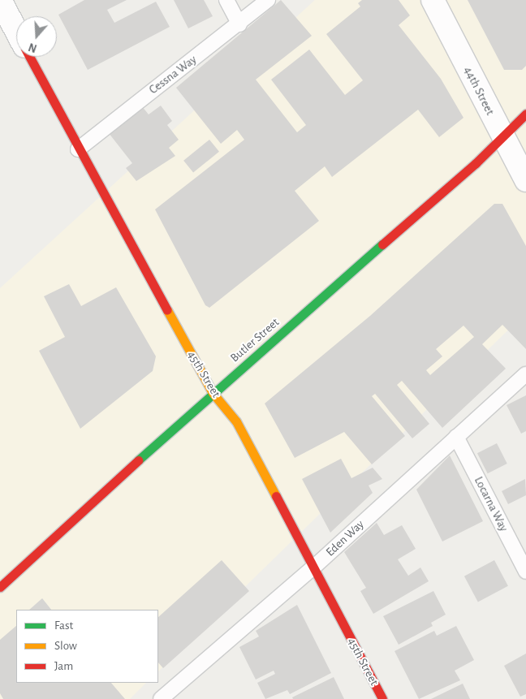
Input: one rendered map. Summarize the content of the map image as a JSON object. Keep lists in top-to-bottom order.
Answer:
{
  "streets": {
    "street": ["44th Street", "Butler Street", "45th Street"],
    "lane": ["Cessna Way", "Locarna Way", "Eden Way"]
  },
  "crossings": [
    ["Cessna Way", "45th Street"],
    ["44th Street", "Butler Street"],
    ["Butler Street", "45th Street"],
    ["45th Street", "Eden Way"],
    ["Locarna Way", "Eden Way"]
  ],
  "legend": ["Fast", "Slow", "Jam"],
  "north": "bottom"
}
